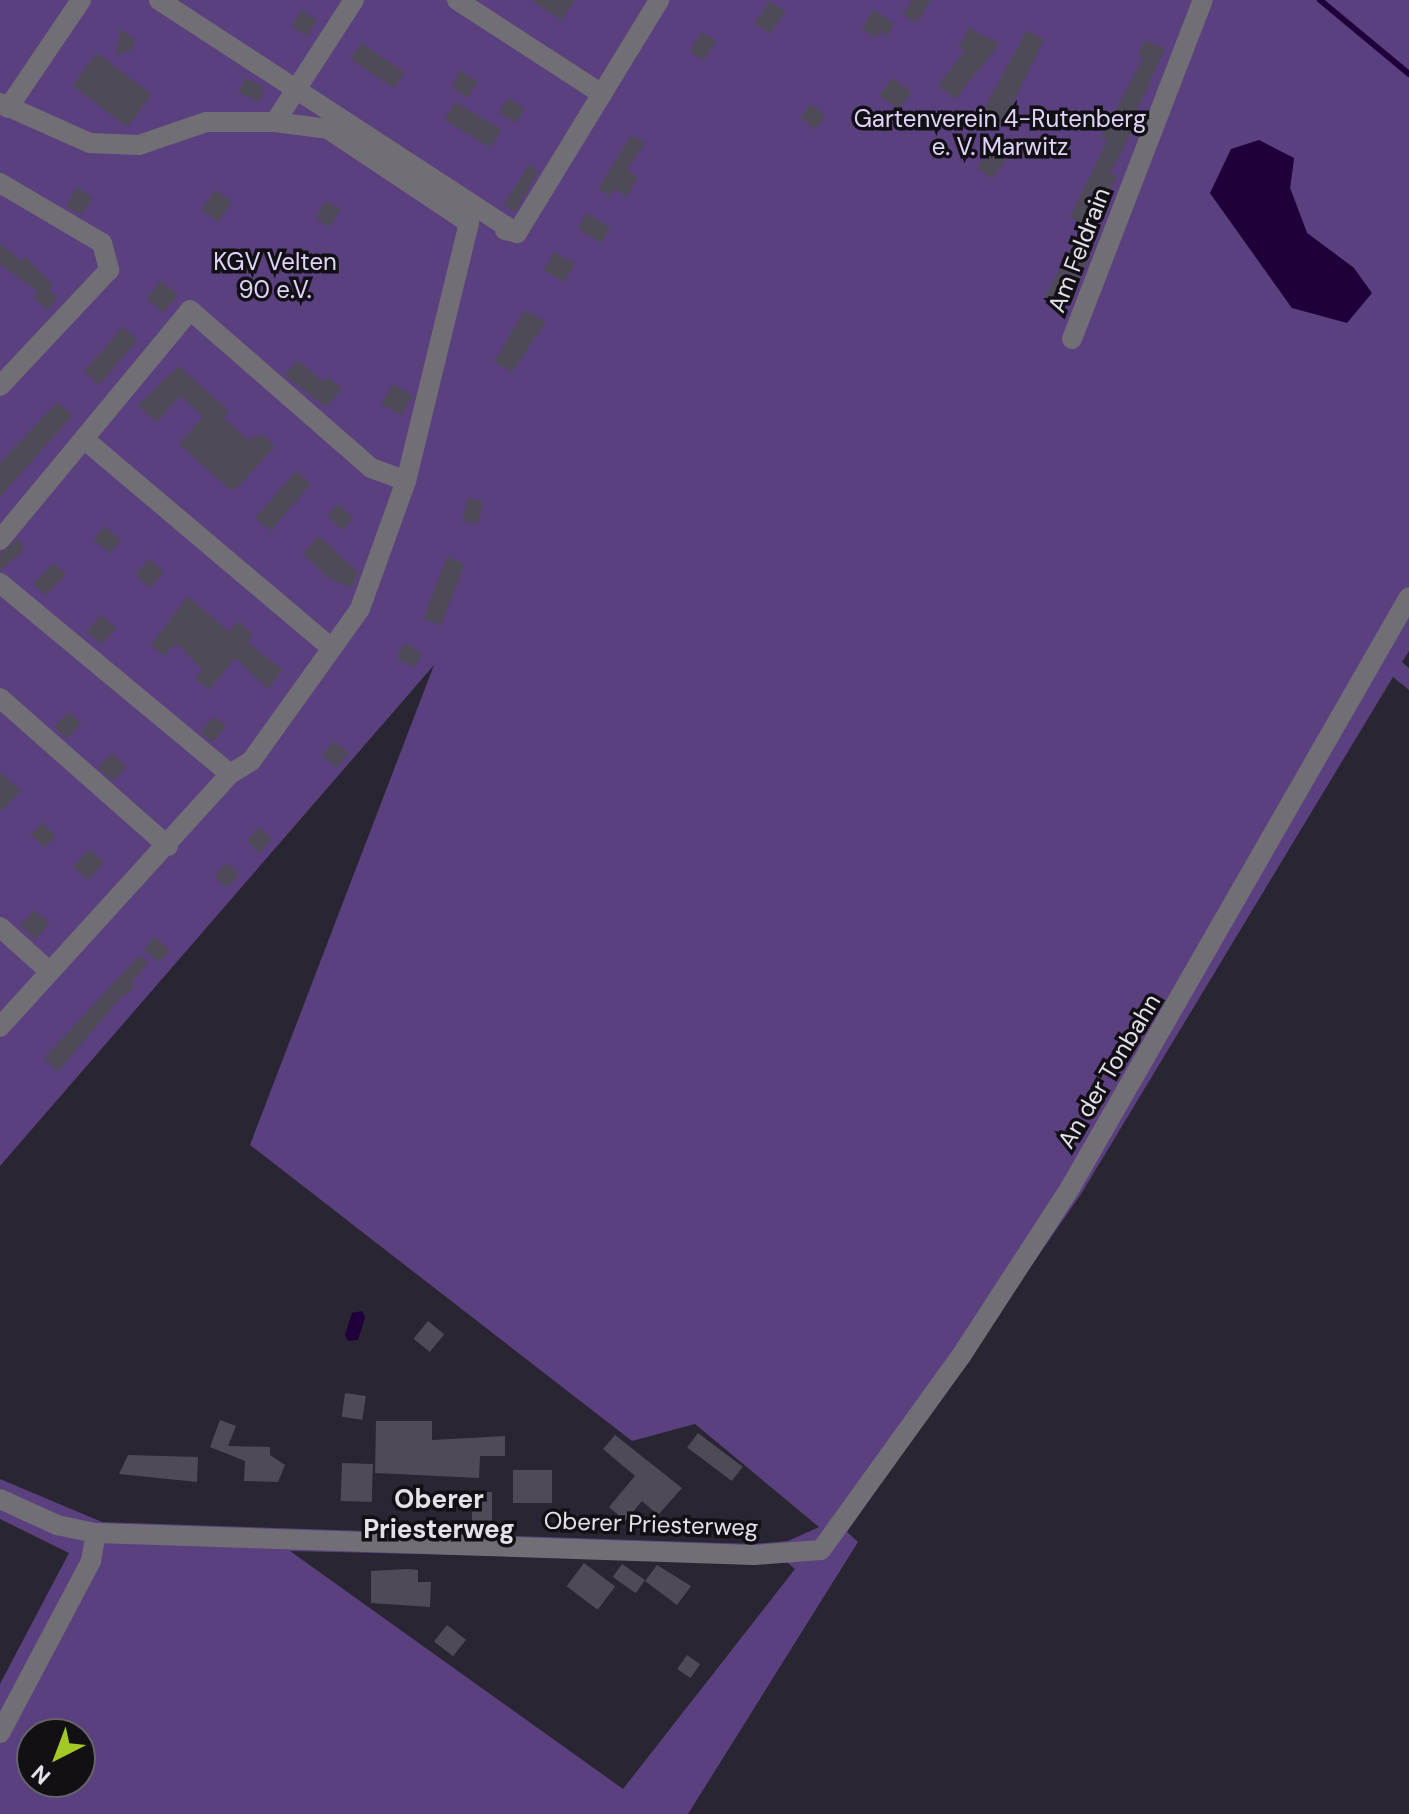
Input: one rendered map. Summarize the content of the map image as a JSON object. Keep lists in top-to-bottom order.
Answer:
{
  "streets": {
    "street": ["Am Feldrain", "An der Tonbahn", "Oberer Priesterweg"]
  },
  "crossings": [
    ["An der Tonbahn", "Oberer Priesterweg"]
  ],
  "districts": ["Oberer Priesterweg"],
  "parks": ["Gartenverein 4-Rutenberg e. V. Marwitz", "KGV Velten 90 e.V."],
  "north": "bottom left"
}
